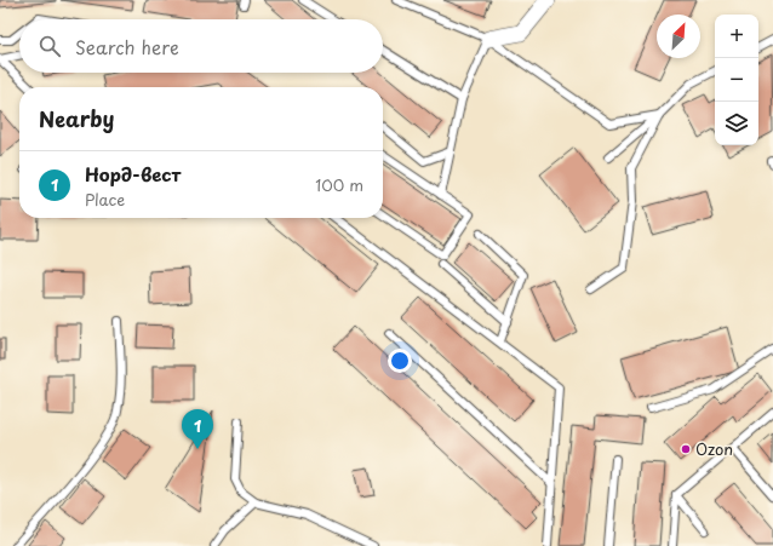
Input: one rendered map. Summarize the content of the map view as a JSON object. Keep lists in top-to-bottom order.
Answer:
{
  "places": ["Ozon"],
  "north": "top right",
  "page": {
    "map_buttons": ["+", "−"],
    "search": "Search here",
    "heading": "Nearby",
    "list": [
      {
        "mark": "1",
        "name": "Норд-вест",
        "note": "Place",
        "value": "100 m"
      }
    ],
    "pins": "1"
  }
}
